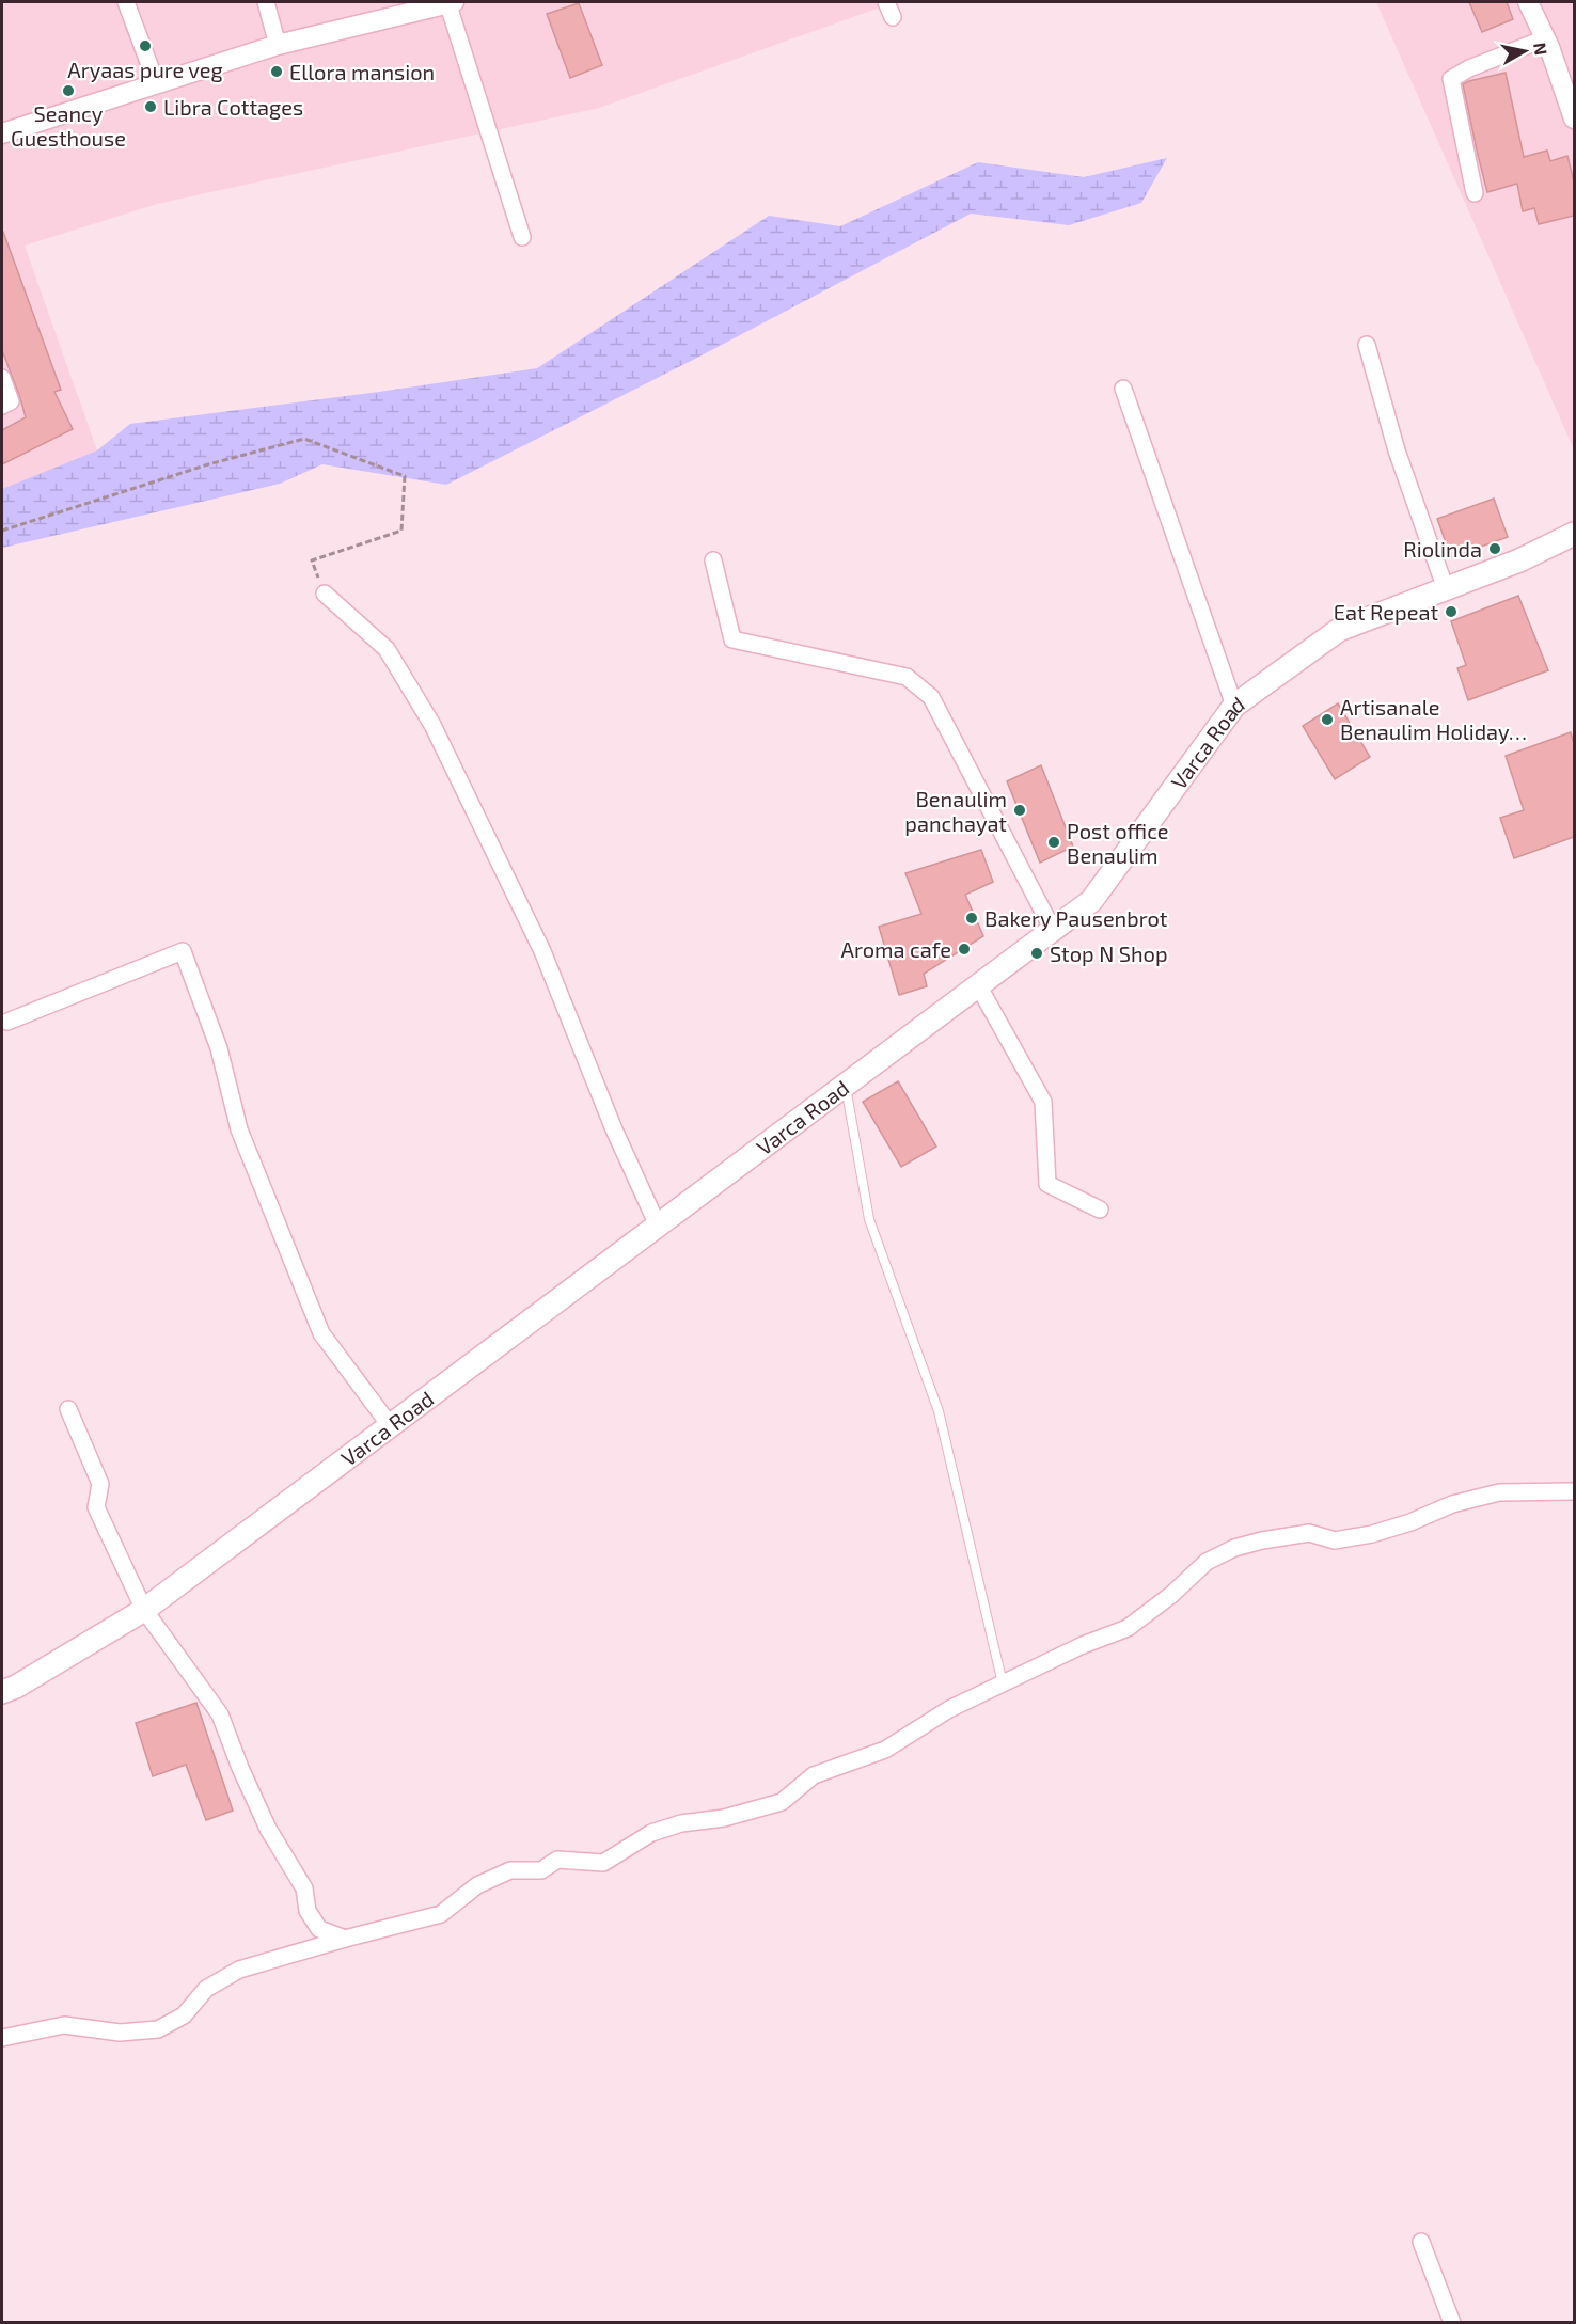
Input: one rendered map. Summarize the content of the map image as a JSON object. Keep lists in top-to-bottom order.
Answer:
{
  "streets": {
    "main road": ["Varca Road"]
  },
  "places": [
    "Aryaas pure veg",
    "Ellora mansion",
    "Seancy Guesthouse",
    "Libra Cottages",
    "Riolinda",
    "Eat Repeat",
    "Artisanale Benaulim Holiday…",
    "Benaulim panchayat",
    "Post office Benaulim",
    "Bakery Pausenbrot",
    "Aroma cafe",
    "Stop N Shop"
  ],
  "north": "right"
}
